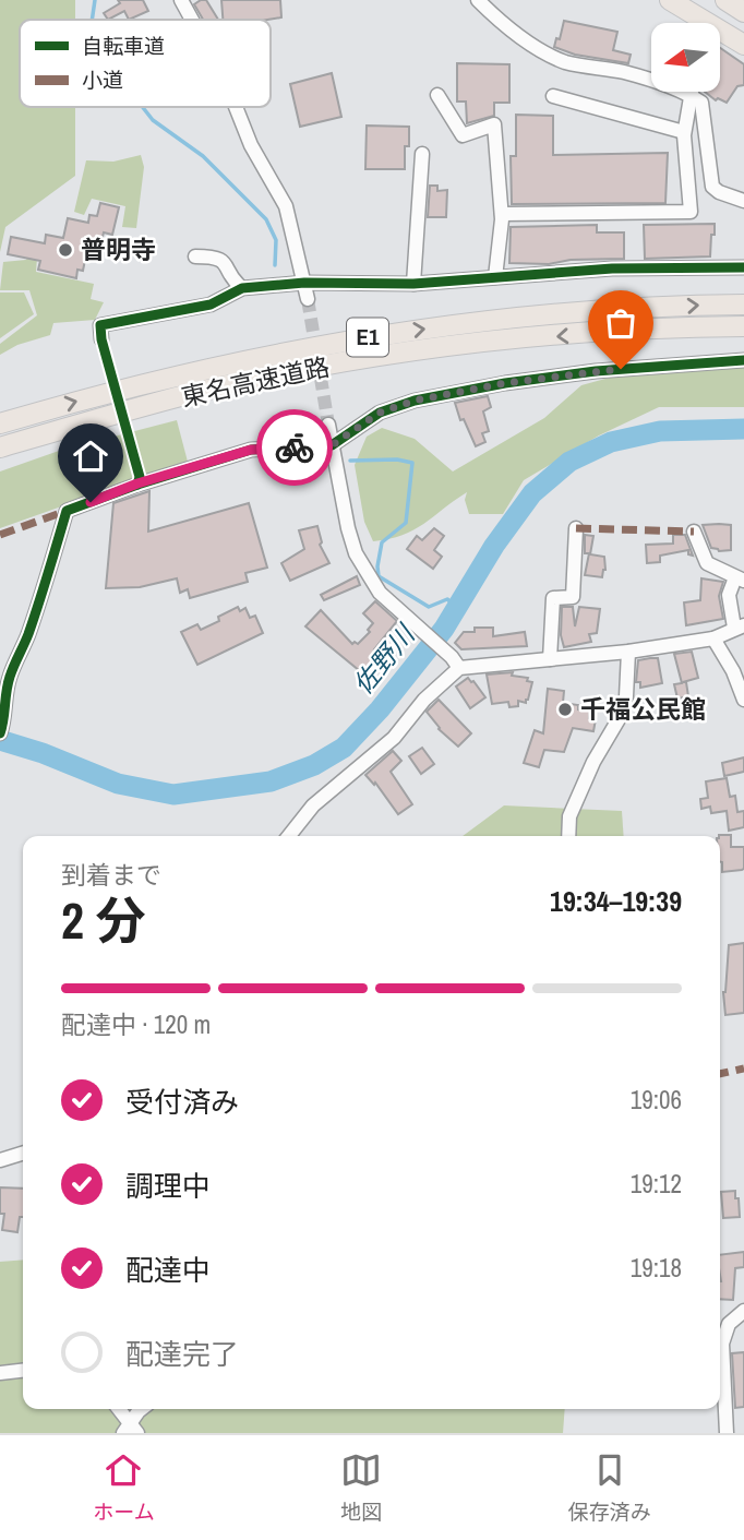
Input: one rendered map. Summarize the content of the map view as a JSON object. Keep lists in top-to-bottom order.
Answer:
{
  "streets": {
    "highway": ["E1", "東名高速道路"]
  },
  "water": ["佐野川"],
  "places": ["普明寺", "千福公民館"],
  "legend": ["自転車道", "小道"],
  "north": "left",
  "page": {
    "heading": ["2 分", "到着まで", "19:34–19:39"],
    "bar": "配達中 · 120 m",
    "list": [
      ["受付済み", "19:06"],
      ["調理中", "19:12"],
      ["配達中", "19:18"],
      "配達完了"
    ],
    "tabs": ["ホーム", "地図", "保存済み"]
  }
}
